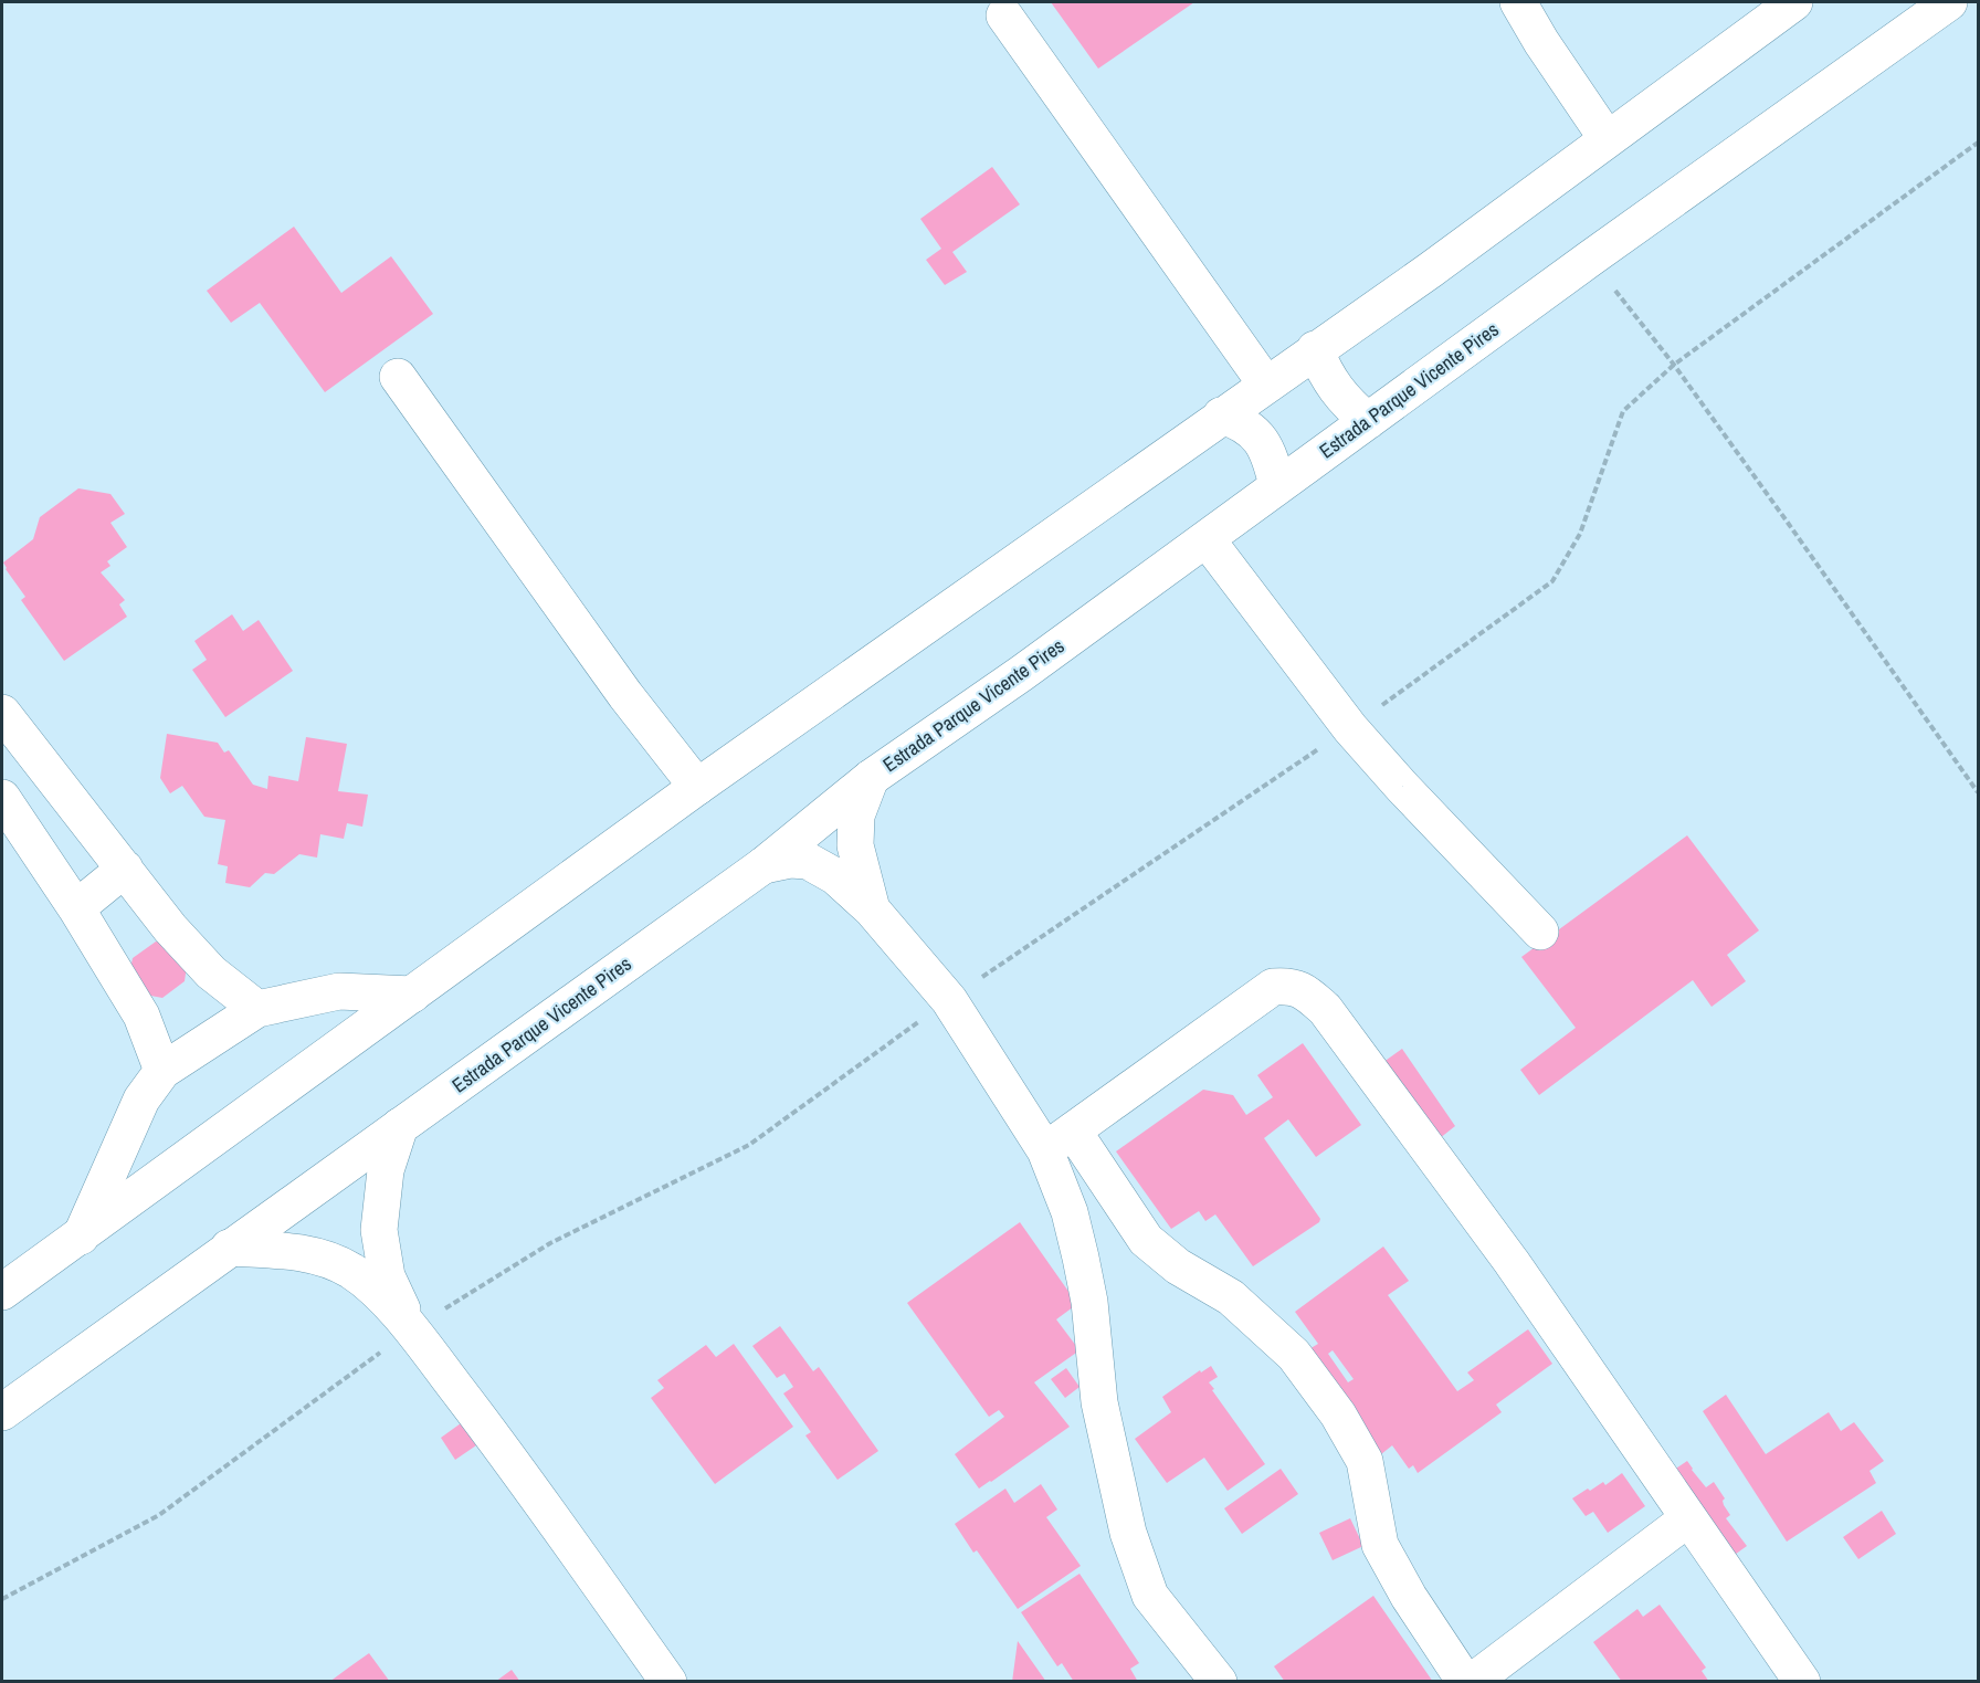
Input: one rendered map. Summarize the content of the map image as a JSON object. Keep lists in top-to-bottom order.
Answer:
{
  "streets": {
    "street": ["Estrada Parque Vicente Pires"]
  }
}
